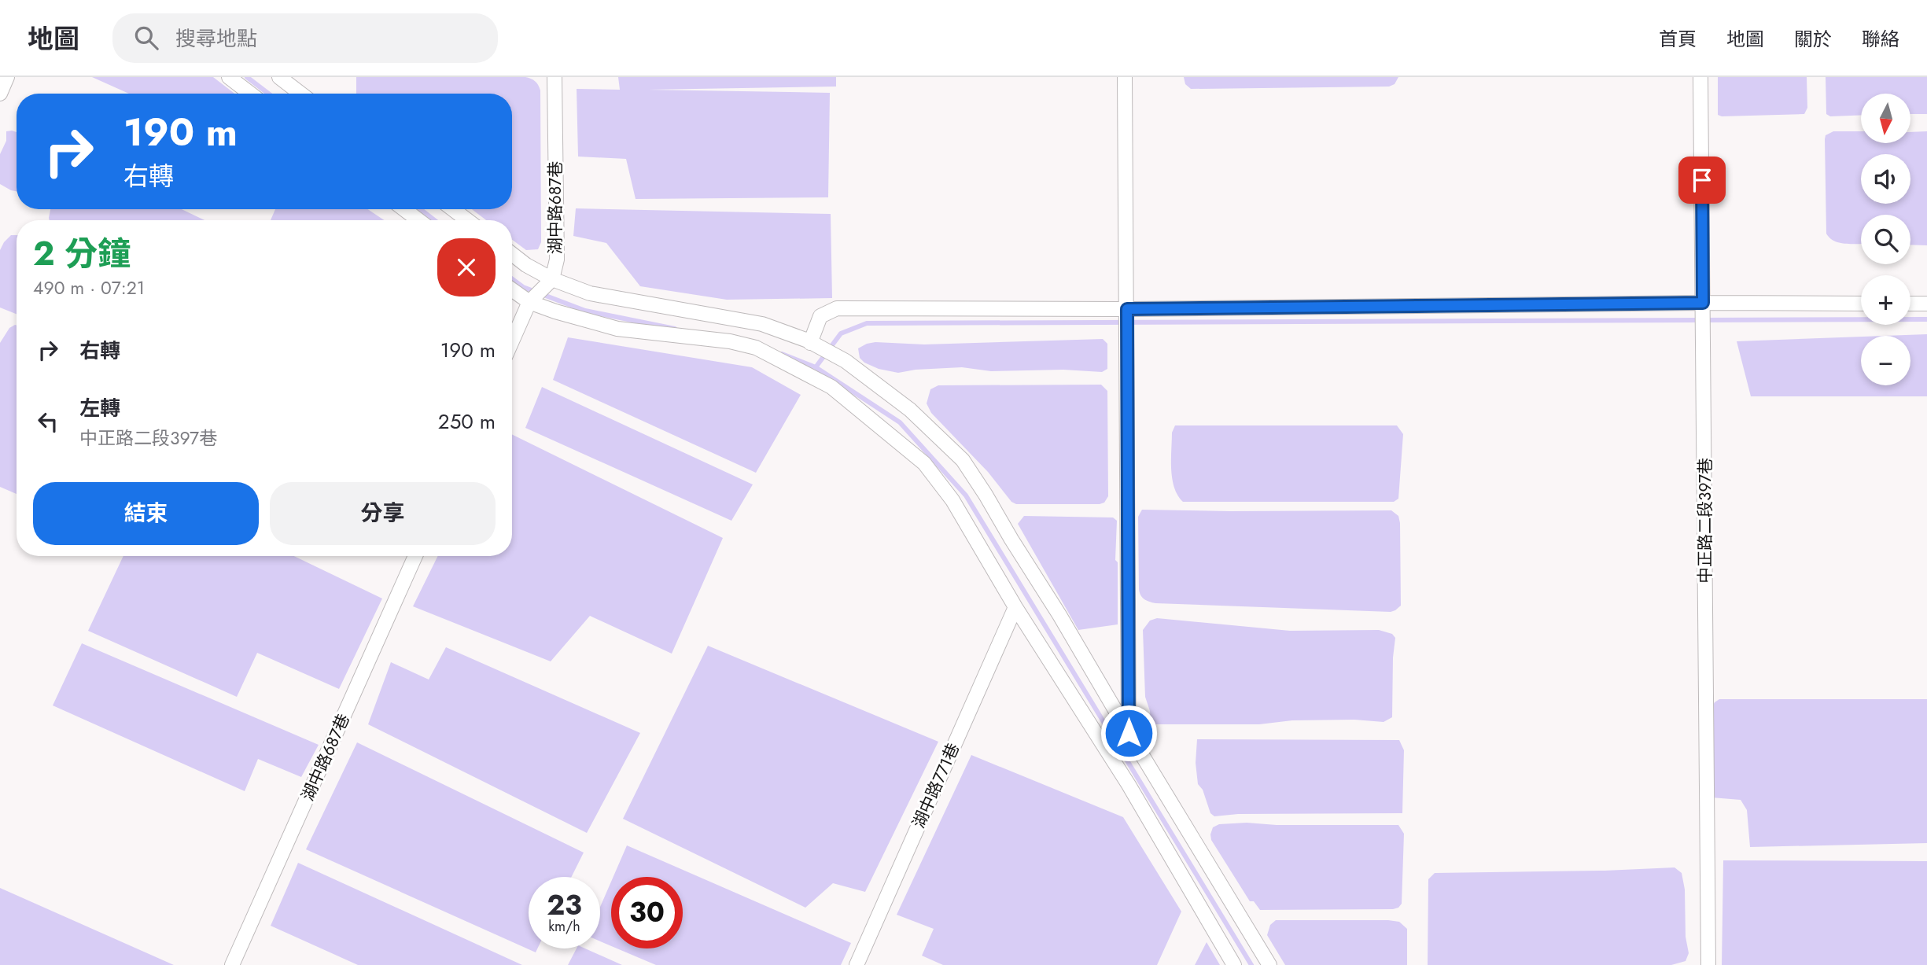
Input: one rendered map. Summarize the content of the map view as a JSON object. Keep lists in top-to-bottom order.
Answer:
{
  "streets": {
    "street": ["湖中路687巷", "中正路二段397巷", "湖中路771巷"]
  },
  "north": "bottom",
  "page": {
    "header": "地圖",
    "search": "搜尋地點",
    "nav": [
      "首頁",
      "地圖",
      "關於",
      "聯絡"
    ],
    "map_buttons": ["+", "−"],
    "turn": ["190 m", "右轉"],
    "heading": ["2 分鐘", "490 m · 07:21"],
    "list": [
      {
        "name": "右轉",
        "value": "190 m"
      },
      {
        "name": "左轉",
        "note": "中正路二段397巷",
        "value": "250 m"
      }
    ],
    "buttons": ["結束", "分享"],
    "speed": "23 km/h",
    "limit": "30"
  }
}
